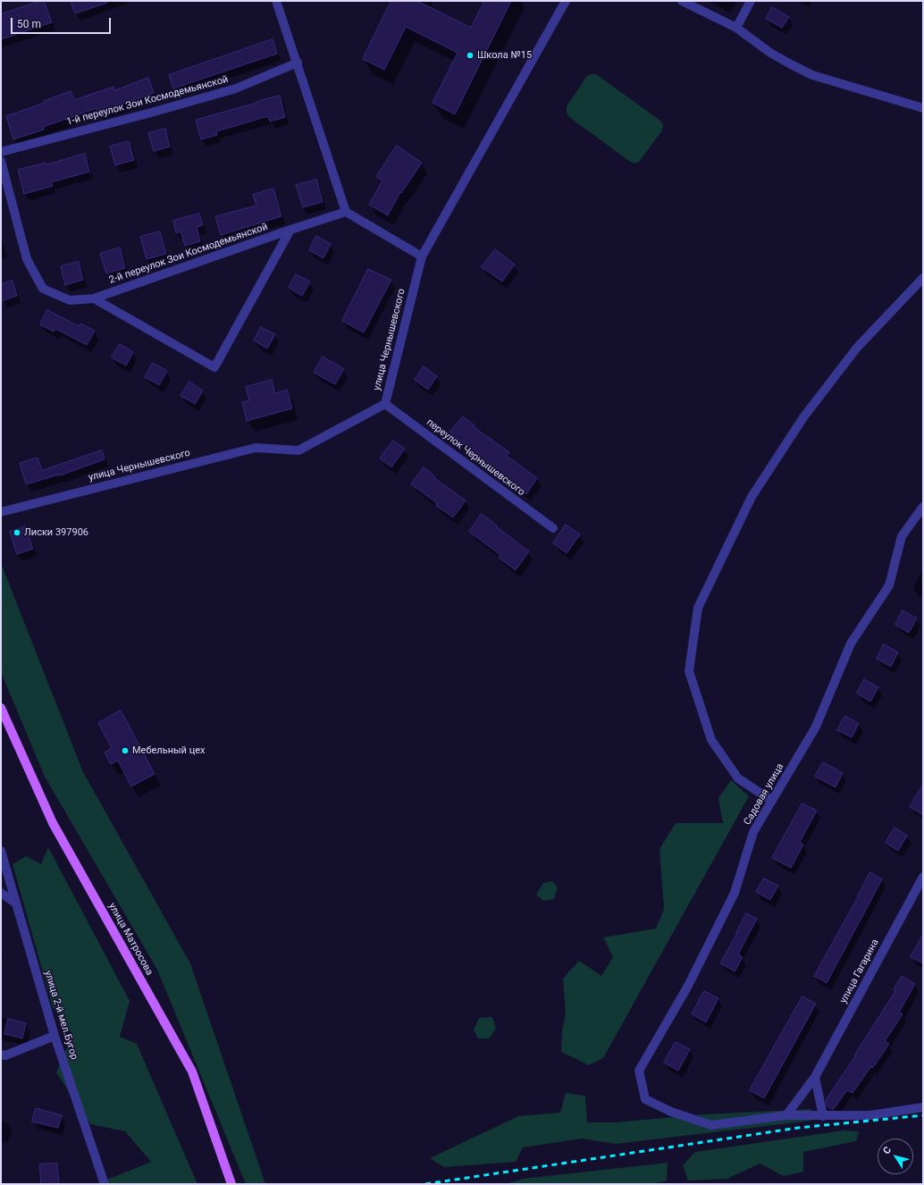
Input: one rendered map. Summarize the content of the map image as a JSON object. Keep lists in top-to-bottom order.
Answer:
{
  "streets": {
    "main road": ["улица Матросова"],
    "street": [
      "1-й переулок Зои Космодемьянской",
      "2-й переулок Зои Космодемьянской",
      "улица Чернышевского",
      "переулок Чернышевского",
      "Садовая улица",
      "улица Гагарина",
      "улица 2-й мел.Бугор"
    ]
  },
  "crossings": [
    ["улица Чернышевского", "переулок Чернышевского"],
    ["Садовая улица", "улица Гагарина"]
  ],
  "places": ["Школа №15", "Лиски 397906", "Мебельный цех"],
  "scale_bar": "50 m",
  "north": "top left"
}
